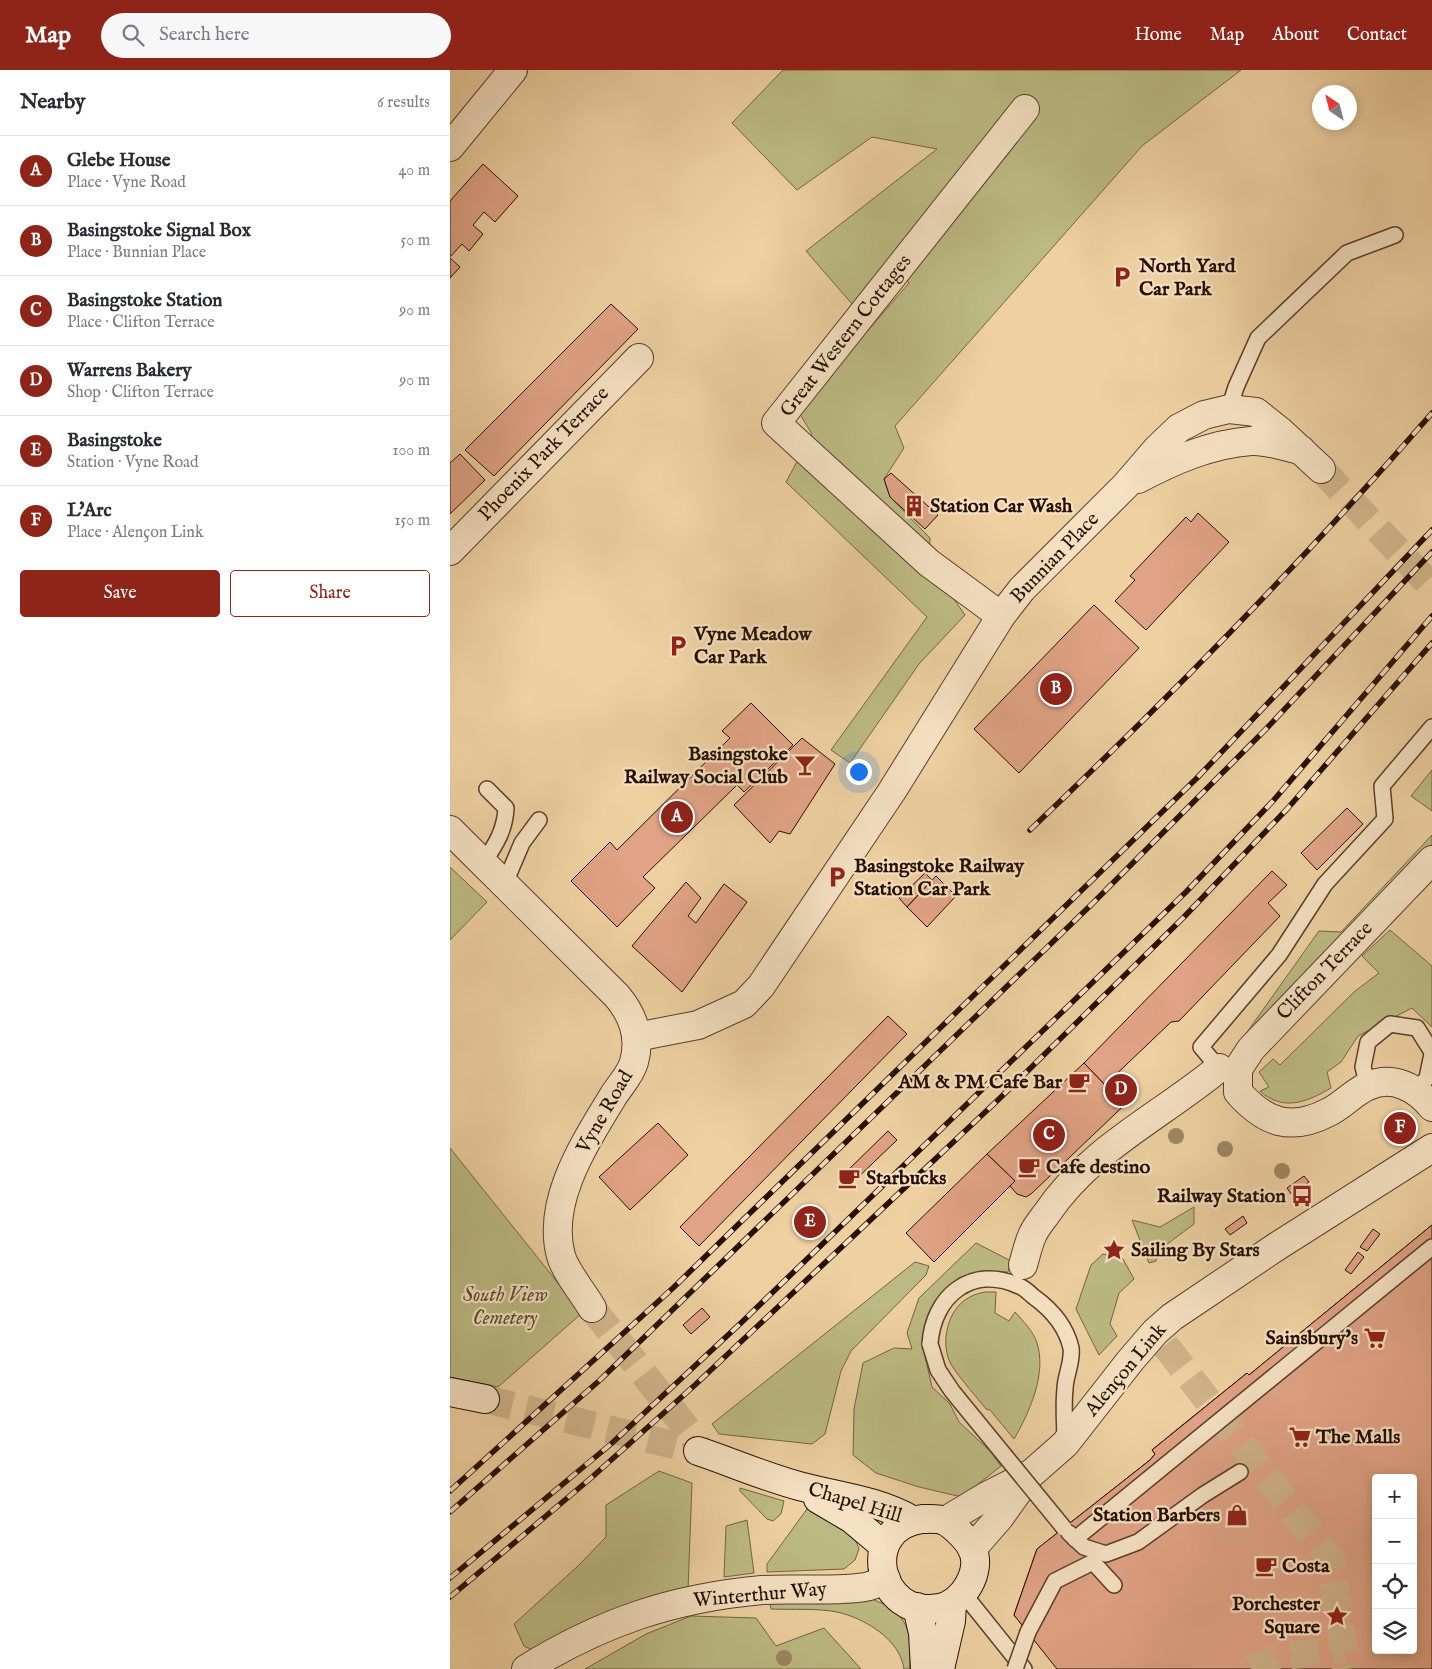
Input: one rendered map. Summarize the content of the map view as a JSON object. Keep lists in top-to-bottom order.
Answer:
{
  "streets": {
    "street": [
      "Great Western Cottages",
      "Phoenix Park Terrace",
      "Bunnian Place",
      "Clifton Terrace",
      "Vyne Road",
      "Alençon Link",
      "Chapel Hill",
      "Winterthur Way"
    ]
  },
  "crossings": [
    ["Great Western Cottages", "Bunnian Place"],
    ["Bunnian Place", "Vyne Road"],
    ["Alençon Link", "Chapel Hill"],
    ["Alençon Link", "Winterthur Way"],
    ["Chapel Hill", "Winterthur Way"]
  ],
  "parks": ["South View Cemetery"],
  "places": {
    "parking": ["North Yard Car Park", "Vyne Meadow Car Park", "Basingstoke Railway Station Car Park"],
    "building": ["Station Car Wash"],
    "bar": ["Basingstoke Railway Social Club"],
    "cafe": [
      "AM & PM Cafe Bar",
      "Cafe destino",
      "Starbucks",
      "Costa"
    ],
    "bus stop": ["Railway Station"],
    "place": ["Sailing By Stars", "Porchester Square"],
    "supermarket": ["Sainsbury's", "The Malls"],
    "shop": ["Station Barbers"]
  },
  "north": "top left",
  "page": {
    "header": "Map",
    "search": "Search here",
    "nav": [
      "Home",
      "Map",
      "About",
      "Contact"
    ],
    "heading": ["Nearby", "6 results"],
    "list": [
      {
        "mark": "A",
        "name": "Glebe House",
        "note": "Place · Vyne Road",
        "value": "40 m"
      },
      {
        "mark": "B",
        "name": "Basingstoke Signal Box",
        "note": "Place · Bunnian Place",
        "value": "50 m"
      },
      {
        "mark": "C",
        "name": "Basingstoke Station",
        "note": "Place · Clifton Terrace",
        "value": "90 m"
      },
      {
        "mark": "D",
        "name": "Warrens Bakery",
        "note": "Shop · Clifton Terrace",
        "value": "90 m"
      },
      {
        "mark": "E",
        "name": "Basingstoke",
        "note": "Station · Vyne Road",
        "value": "100 m"
      },
      {
        "mark": "F",
        "name": "L'Arc",
        "note": "Place · Alençon Link",
        "value": "150 m"
      }
    ],
    "buttons": ["Save", "Share"],
    "pins": [
      "B",
      "A",
      "D",
      "F",
      "C",
      "E"
    ],
    "map_buttons": ["+", "−"]
  }
}
